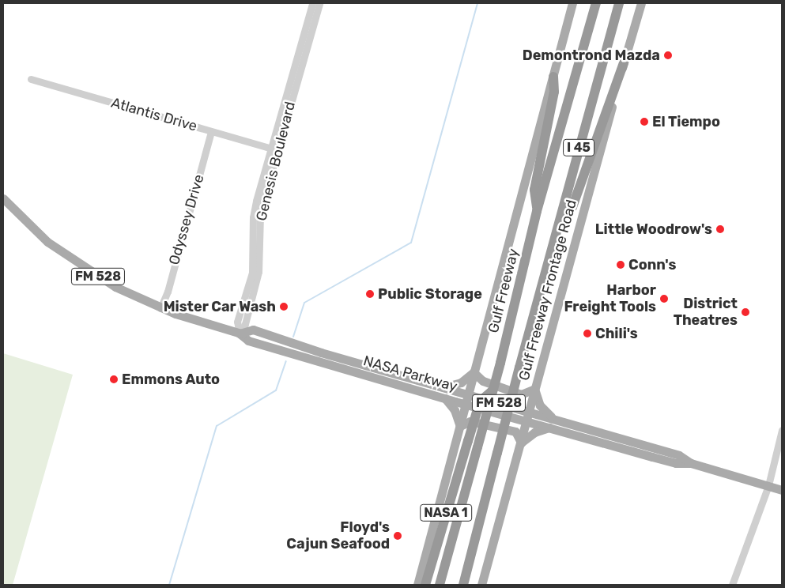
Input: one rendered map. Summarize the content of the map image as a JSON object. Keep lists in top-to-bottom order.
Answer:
{
  "streets": {
    "highway": ["I 45", "Gulf Freeway", "NASA 1"],
    "main road": ["FM 528", "Gulf Freeway Frontage Road", "NASA Parkway"],
    "street": ["Atlantis Drive", "Genesis Boulevard", "Odyssey Drive"]
  },
  "crossings": [
    ["Atlantis Drive", "Genesis Boulevard"],
    ["Atlantis Drive", "Odyssey Drive"],
    ["Genesis Boulevard", "NASA Parkway"],
    ["Odyssey Drive", "NASA Parkway"],
    ["Gulf Freeway Frontage Road", "NASA Parkway"],
    ["Gulf Freeway", "NASA 1"]
  ],
  "places": [
    "Demontrond Mazda",
    "El Tiempo",
    "Little Woodrow's",
    "Conn's",
    "Public Storage",
    "Harbor Freight Tools",
    "Mister Car Wash",
    "District Theatres",
    "Chili's",
    "Emmons Auto",
    "Floyd's Cajun Seafood"
  ]
}
